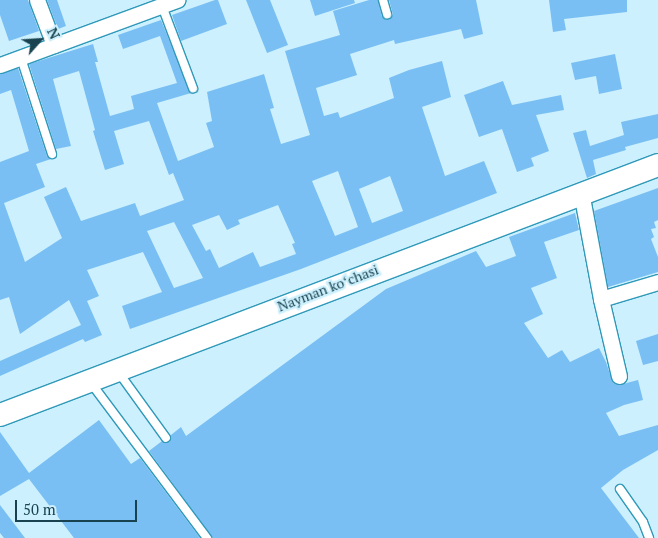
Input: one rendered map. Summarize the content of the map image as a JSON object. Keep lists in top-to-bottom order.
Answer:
{
  "streets": {
    "main road": ["Nayman koʻchasi"]
  },
  "scale_bar": "50 m",
  "north": "top right"
}
